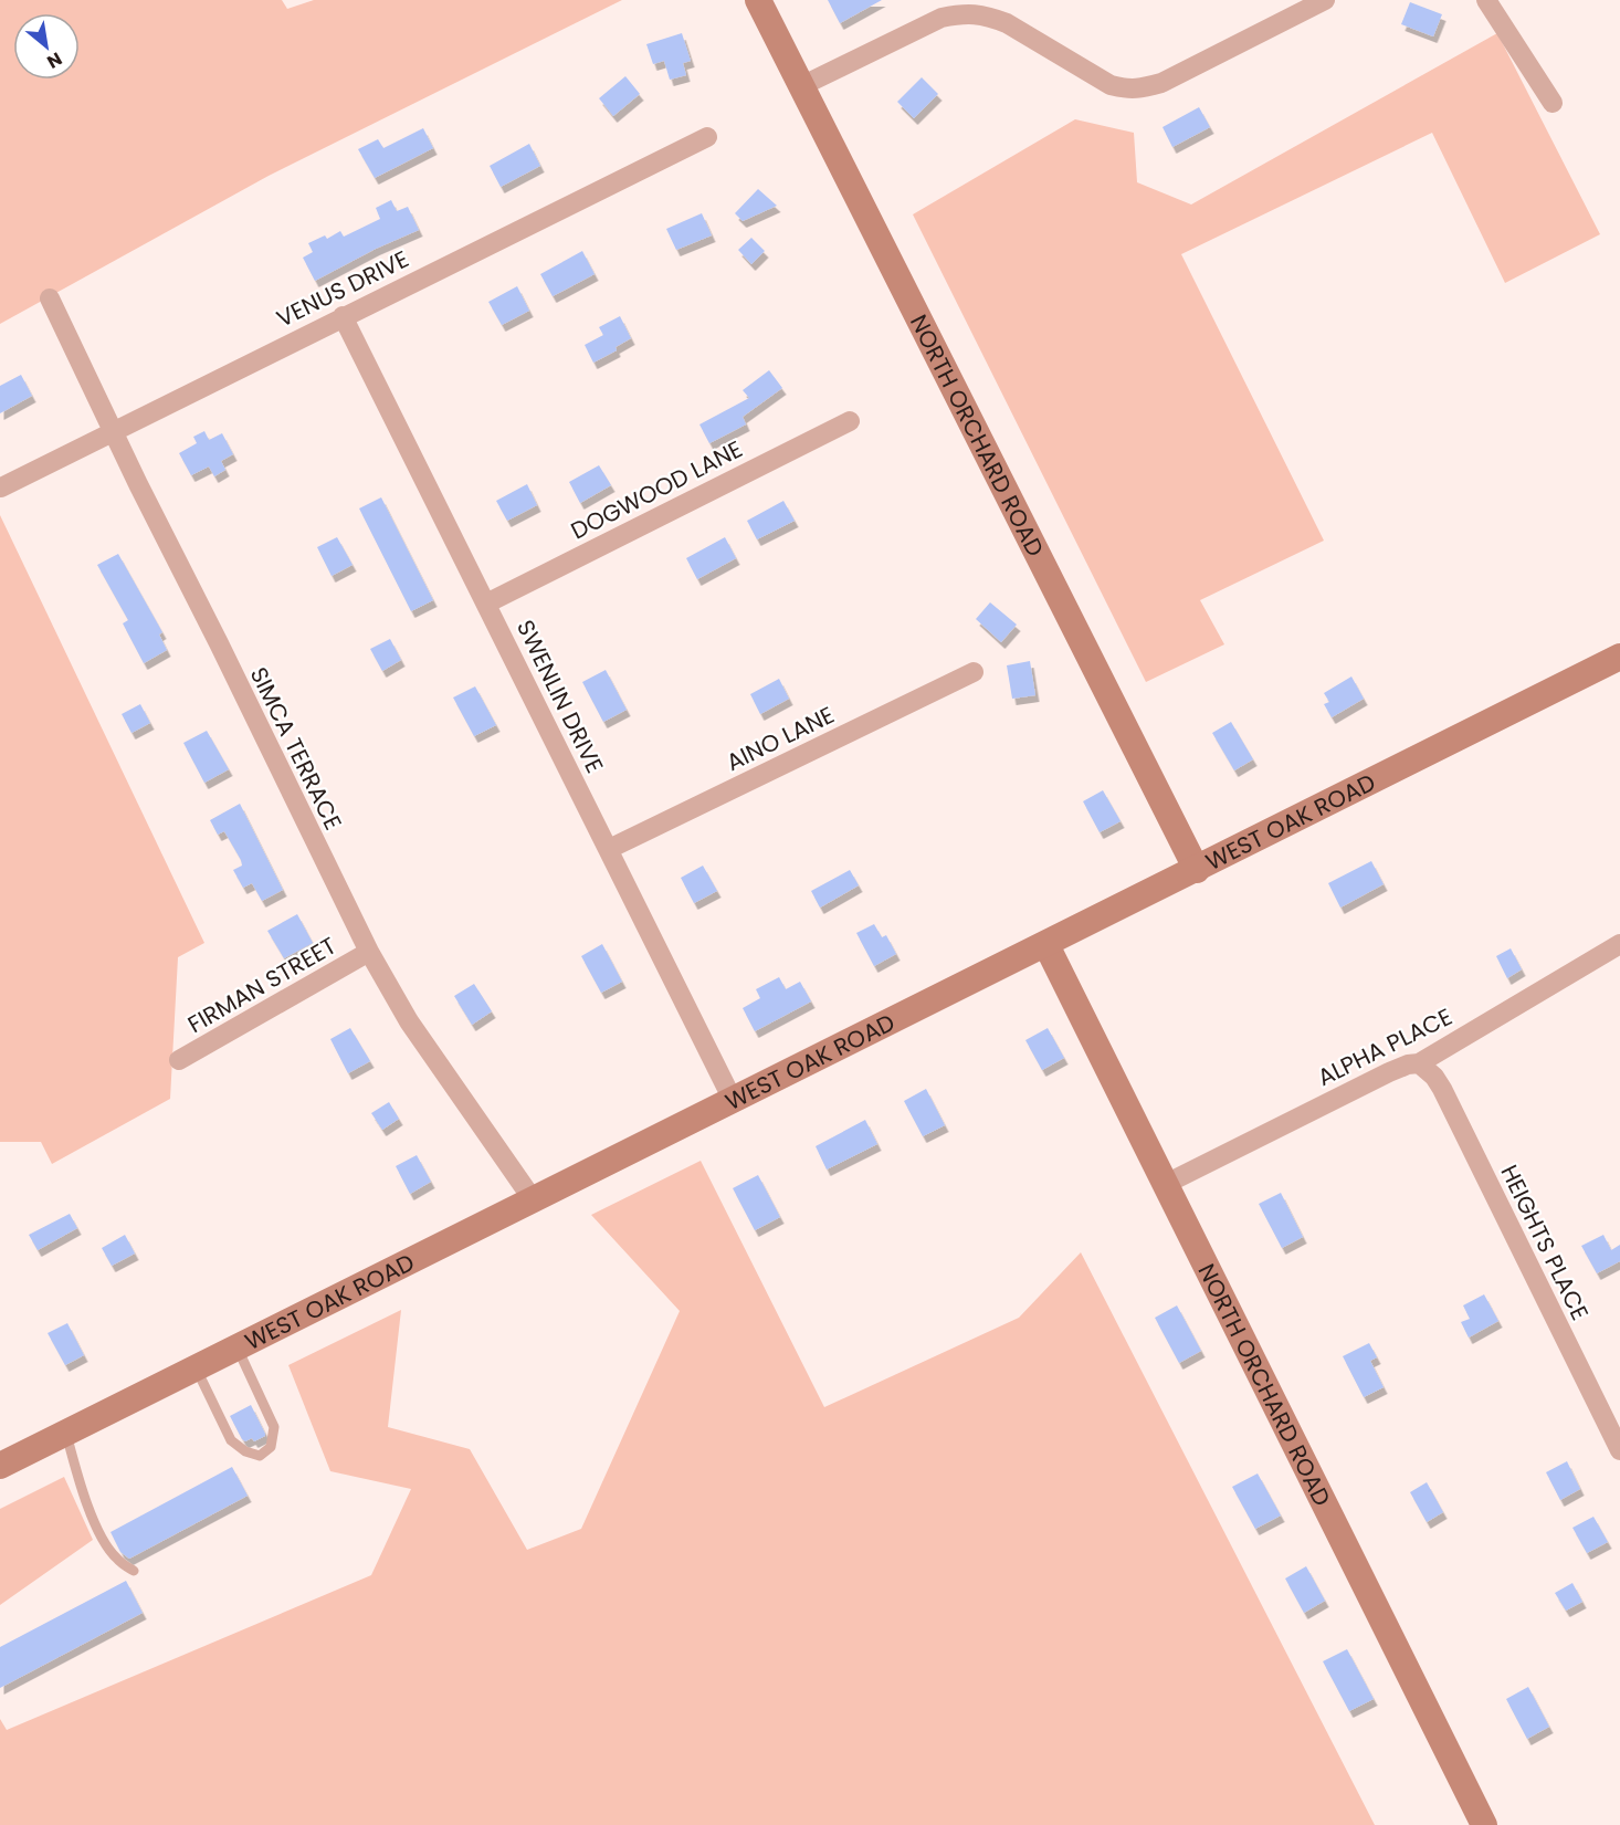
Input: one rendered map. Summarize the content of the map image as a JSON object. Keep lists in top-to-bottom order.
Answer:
{
  "streets": {
    "street": [
      "VENUS DRIVE",
      "NORTH ORCHARD ROAD",
      "DOGWOOD LANE",
      "SWENLIN DRIVE",
      "AINO LANE",
      "SIMCA TERRACE",
      "WEST OAK ROAD",
      "FIRMAN STREET",
      "ALPHA PLACE",
      "HEIGHTS PLACE"
    ]
  },
  "crossings": [
    ["VENUS DRIVE", "SWENLIN DRIVE"],
    ["VENUS DRIVE", "SIMCA TERRACE"],
    ["NORTH ORCHARD ROAD", "WEST OAK ROAD"],
    ["NORTH ORCHARD ROAD", "ALPHA PLACE"],
    ["DOGWOOD LANE", "SWENLIN DRIVE"],
    ["SWENLIN DRIVE", "AINO LANE"],
    ["SWENLIN DRIVE", "WEST OAK ROAD"],
    ["SIMCA TERRACE", "WEST OAK ROAD"],
    ["SIMCA TERRACE", "FIRMAN STREET"],
    ["ALPHA PLACE", "HEIGHTS PLACE"]
  ],
  "north": "bottom right"
}
